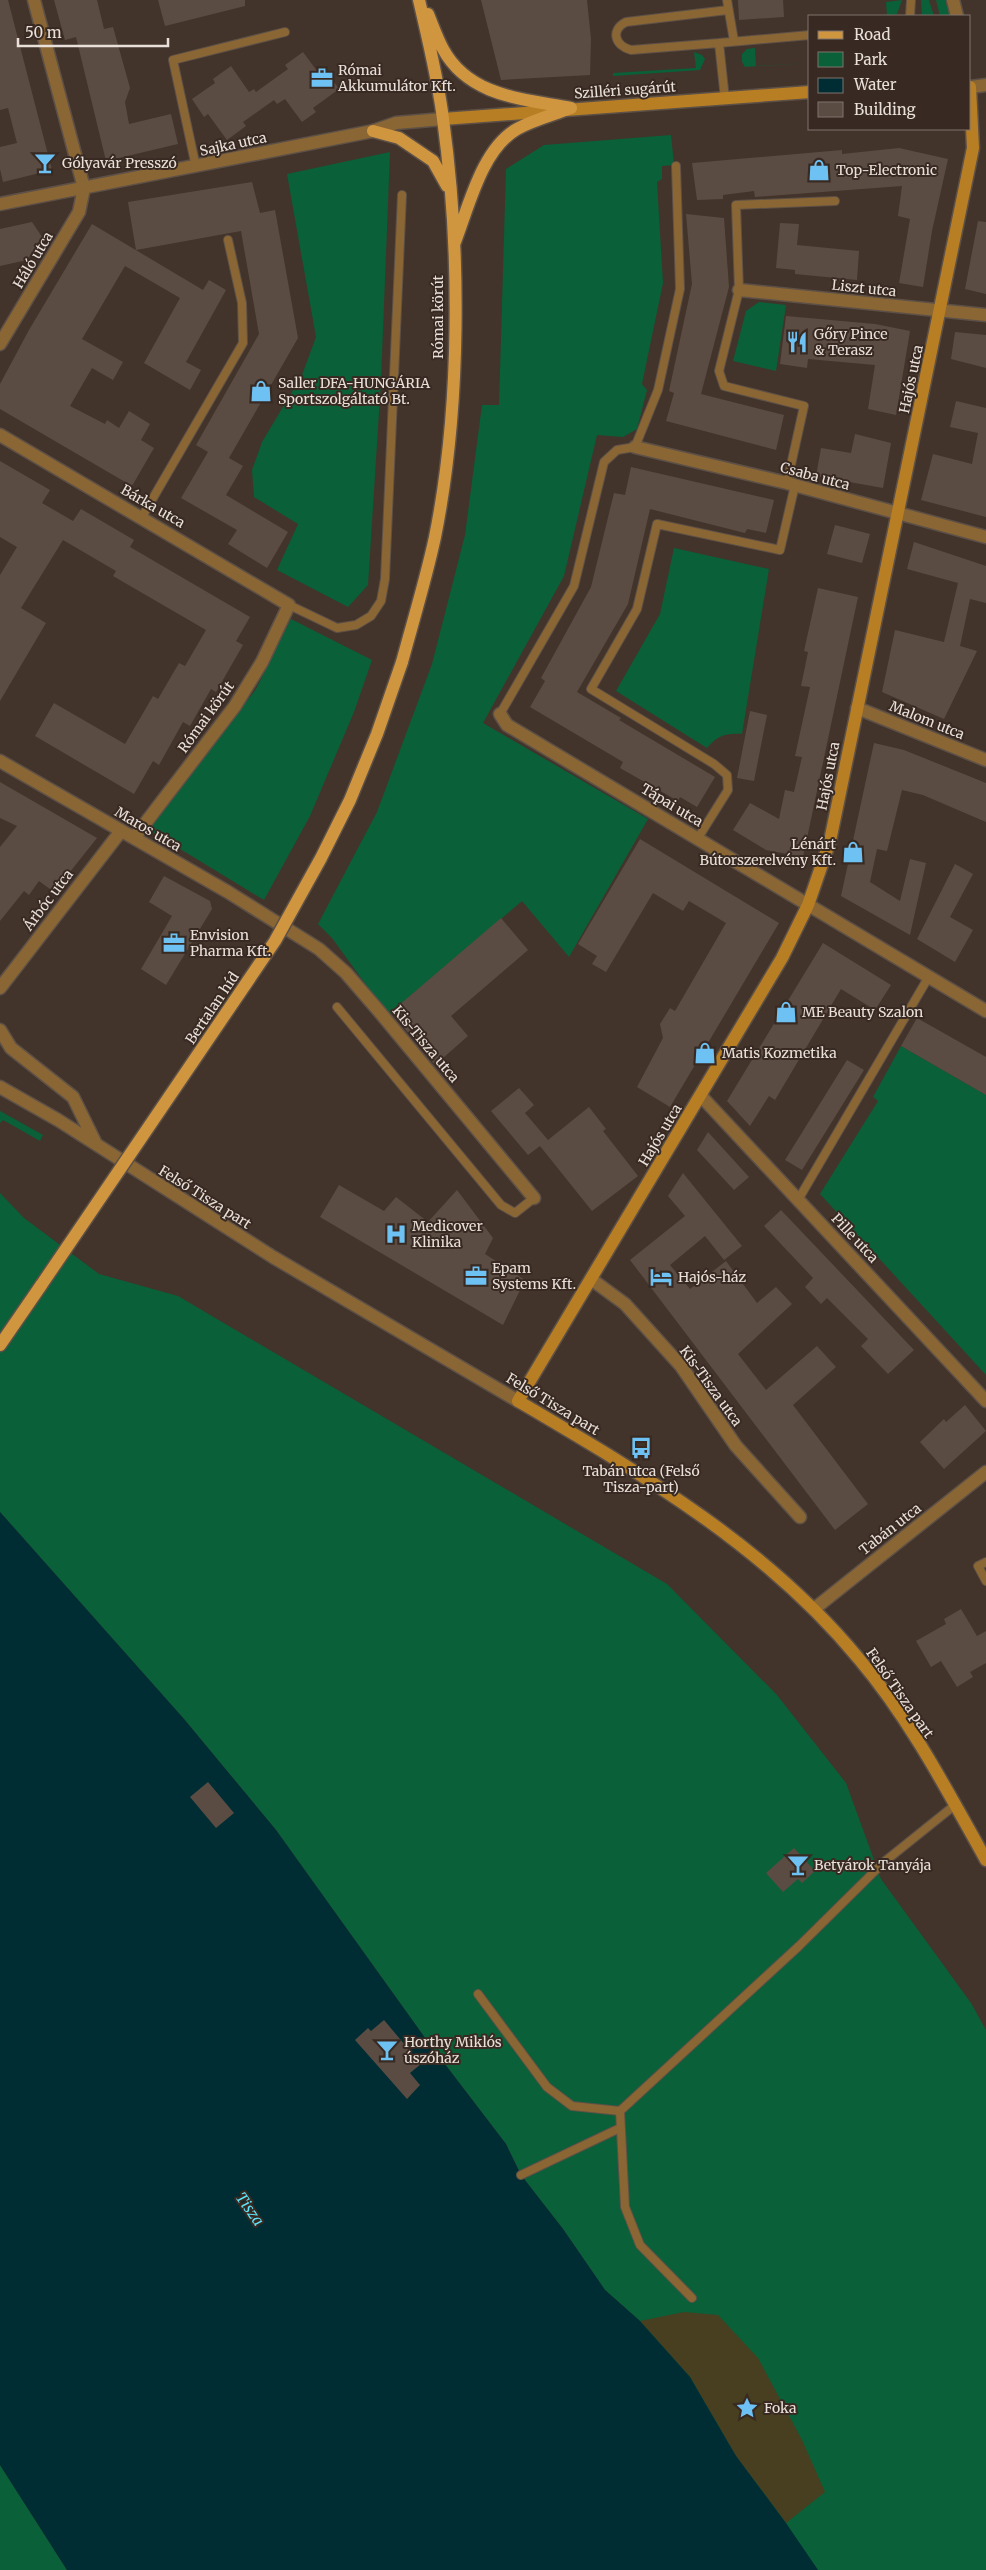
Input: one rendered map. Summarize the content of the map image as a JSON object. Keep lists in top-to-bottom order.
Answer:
{
  "streets": {
    "main road": [
      "Szilléri sugárút",
      "Római körút",
      "Hajós utca",
      "Bertalan híd",
      "Felső Tisza part"
    ],
    "street": [
      "Sajka utca",
      "Háló utca",
      "Liszt utca",
      "Csaba utca",
      "Bárka utca",
      "Malom utca",
      "Tápai utca",
      "Maros utca",
      "Árbóc utca",
      "Kis-Tisza utca",
      "Pille utca",
      "Tabán utca"
    ]
  },
  "crossings": [
    ["Szilléri sugárút", "Sajka utca"],
    ["Szilléri sugárút", "Római körút"],
    ["Sajka utca", "Háló utca"],
    ["Sajka utca", "Római körút"],
    ["Liszt utca", "Hajós utca"],
    ["Római körút", "Bárka utca"],
    ["Római körút", "Maros utca"],
    ["Római körút", "Bertalan híd"],
    ["Hajós utca", "Csaba utca"],
    ["Hajós utca", "Malom utca"],
    ["Hajós utca", "Tápai utca"],
    ["Hajós utca", "Kis-Tisza utca"],
    ["Hajós utca", "Felső Tisza part"],
    ["Hajós utca", "Pille utca"],
    ["Maros utca", "Árbóc utca"],
    ["Maros utca", "Kis-Tisza utca"],
    ["Felső Tisza part", "Tabán utca"]
  ],
  "water": ["Tisza"],
  "places": {
    "office": ["Római Akkumulátor Kft.", "Envision Pharma Kft.", "Epam Systems Kft."],
    "bar": ["Gólyavár Presszó", "Betyárok Tanyája", "Horthy Miklós úszóház"],
    "shop": [
      "Top-Electronic",
      "Saller DFA-HUNGÁRIA Sportszolgáltató Bt.",
      "Lénárt Bútorszerelvény Kft.",
      "ME Beauty Szalon",
      "Matis Kozmetika"
    ],
    "restaurant": ["Gőry Pince & Terasz"],
    "hospital": ["Medicover Klinika"],
    "hotel": ["Hajós-ház"],
    "bus stop": ["Tabán utca (Felső Tisza-part)"],
    "place": ["Foka"]
  },
  "legend": [
    "Road",
    "Park",
    "Water",
    "Building"
  ],
  "scale_bar": "50 m"
}
